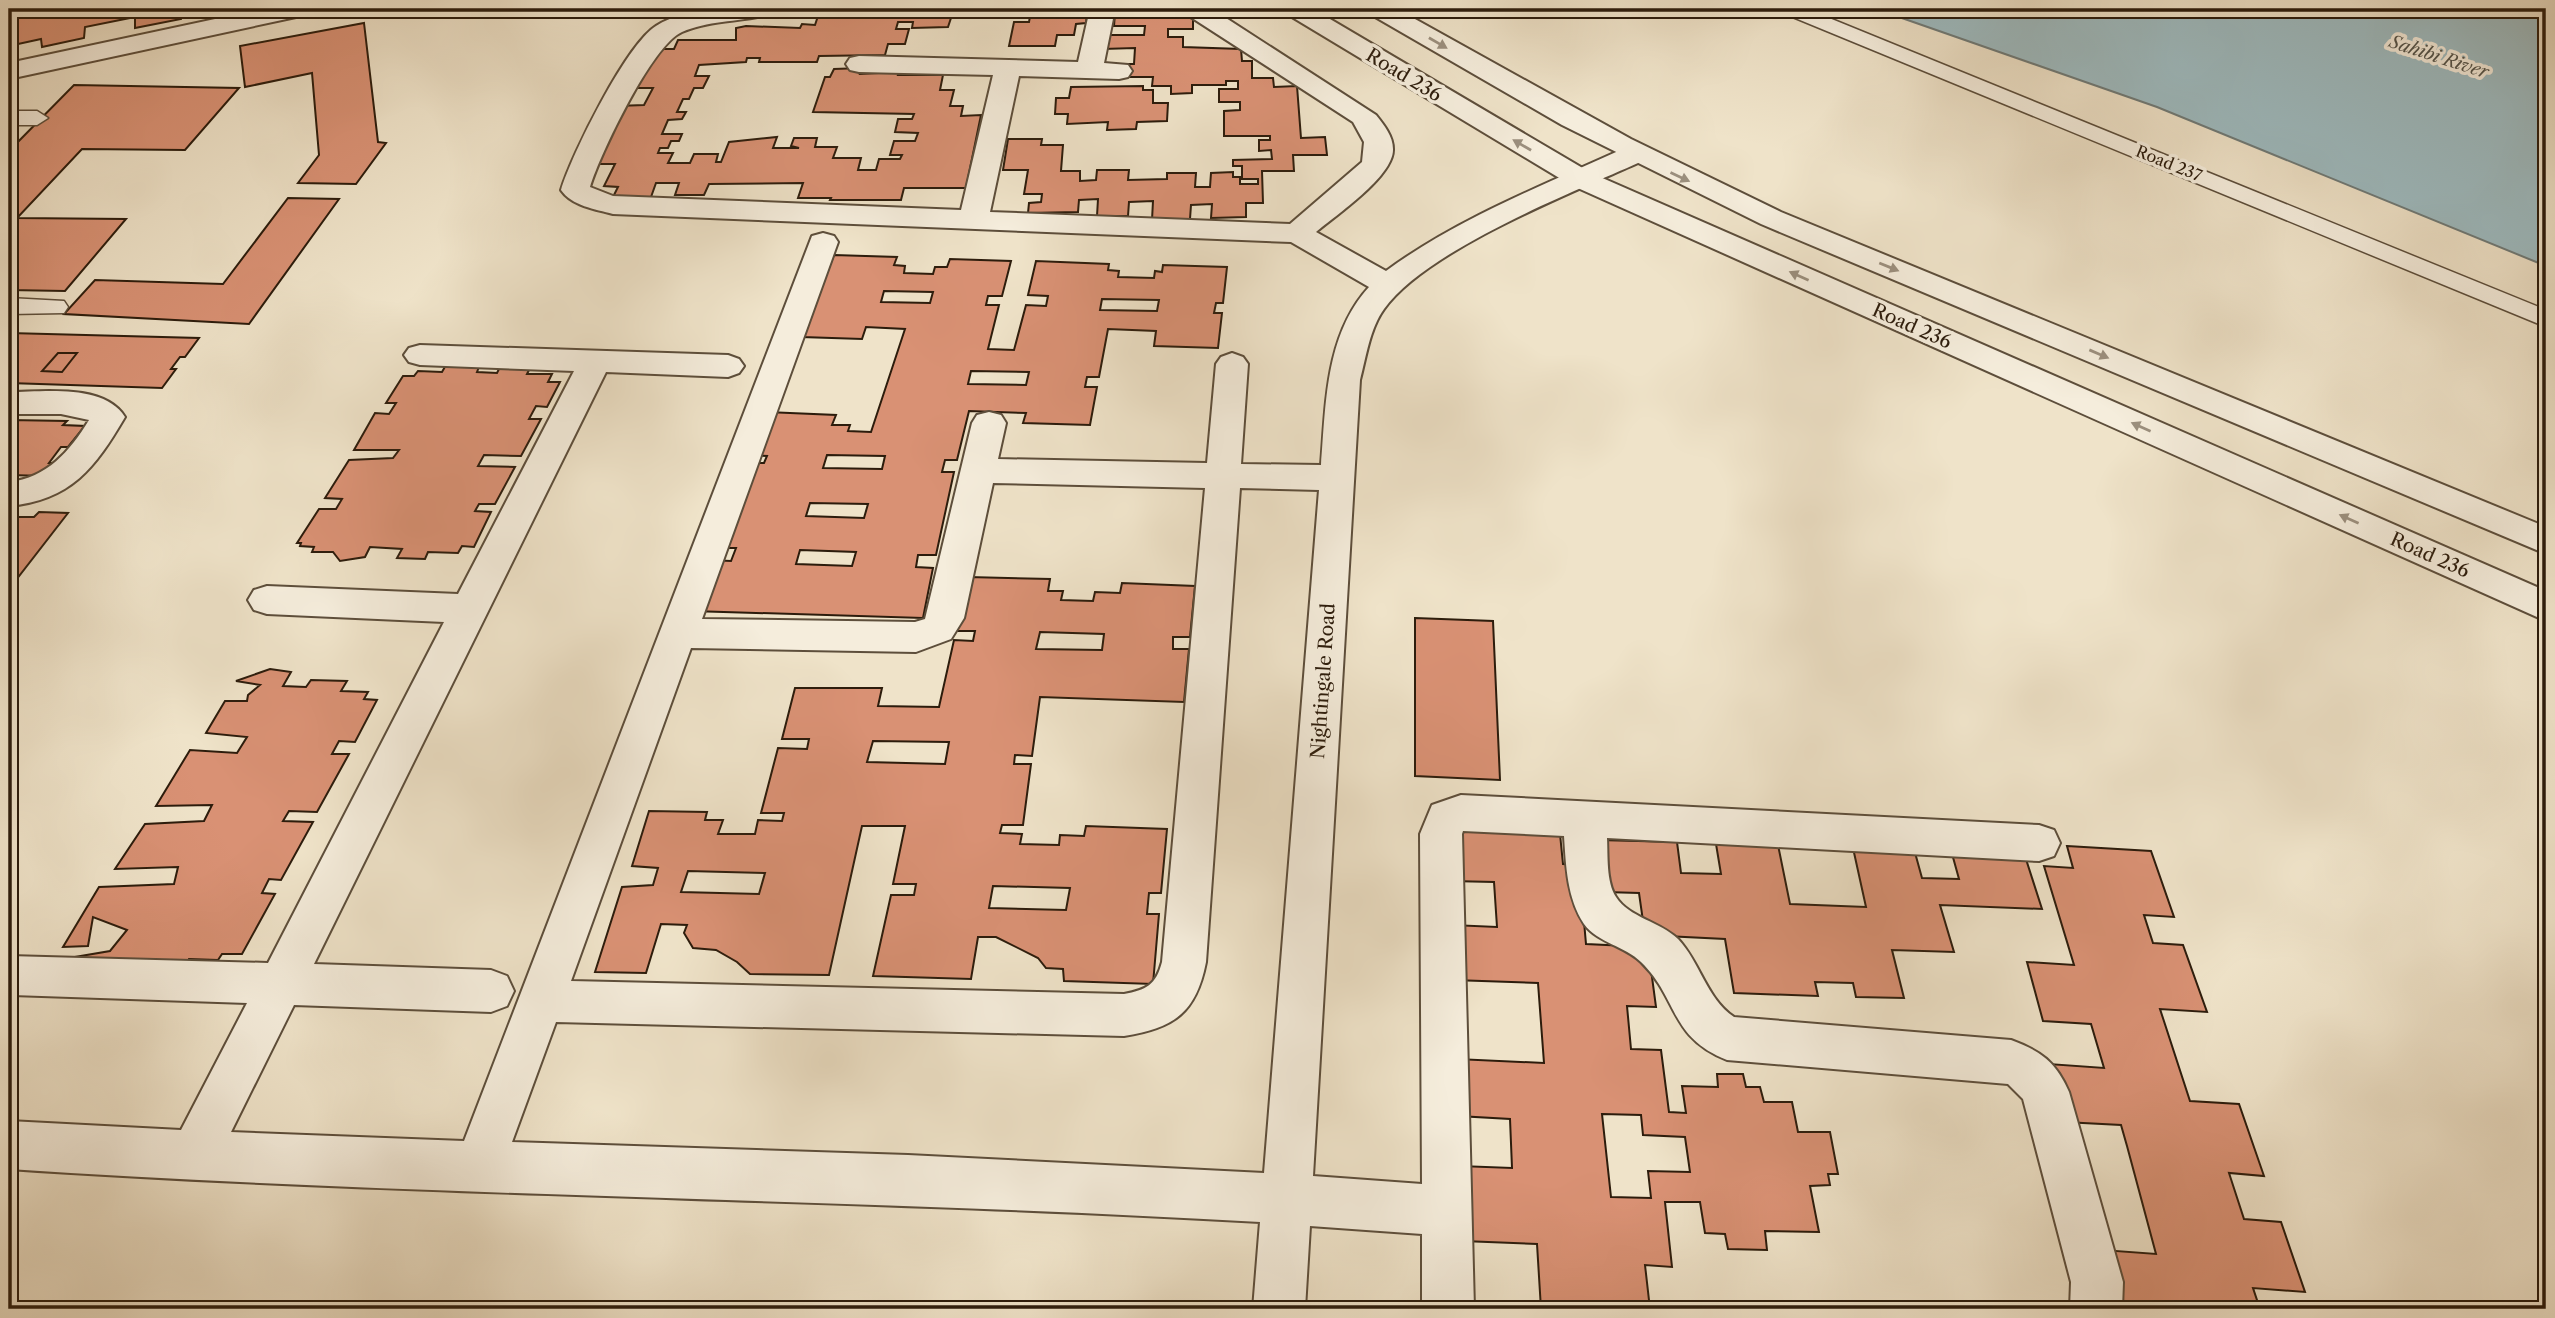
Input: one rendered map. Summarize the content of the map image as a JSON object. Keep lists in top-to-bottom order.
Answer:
{
  "streets": {
    "street": ["Road 236", "Nightingale Road"],
    "lane": ["Road 237"]
  },
  "crossings": [
    ["Road 236", "Nightingale Road"]
  ],
  "water": ["Sahibi River"]
}
